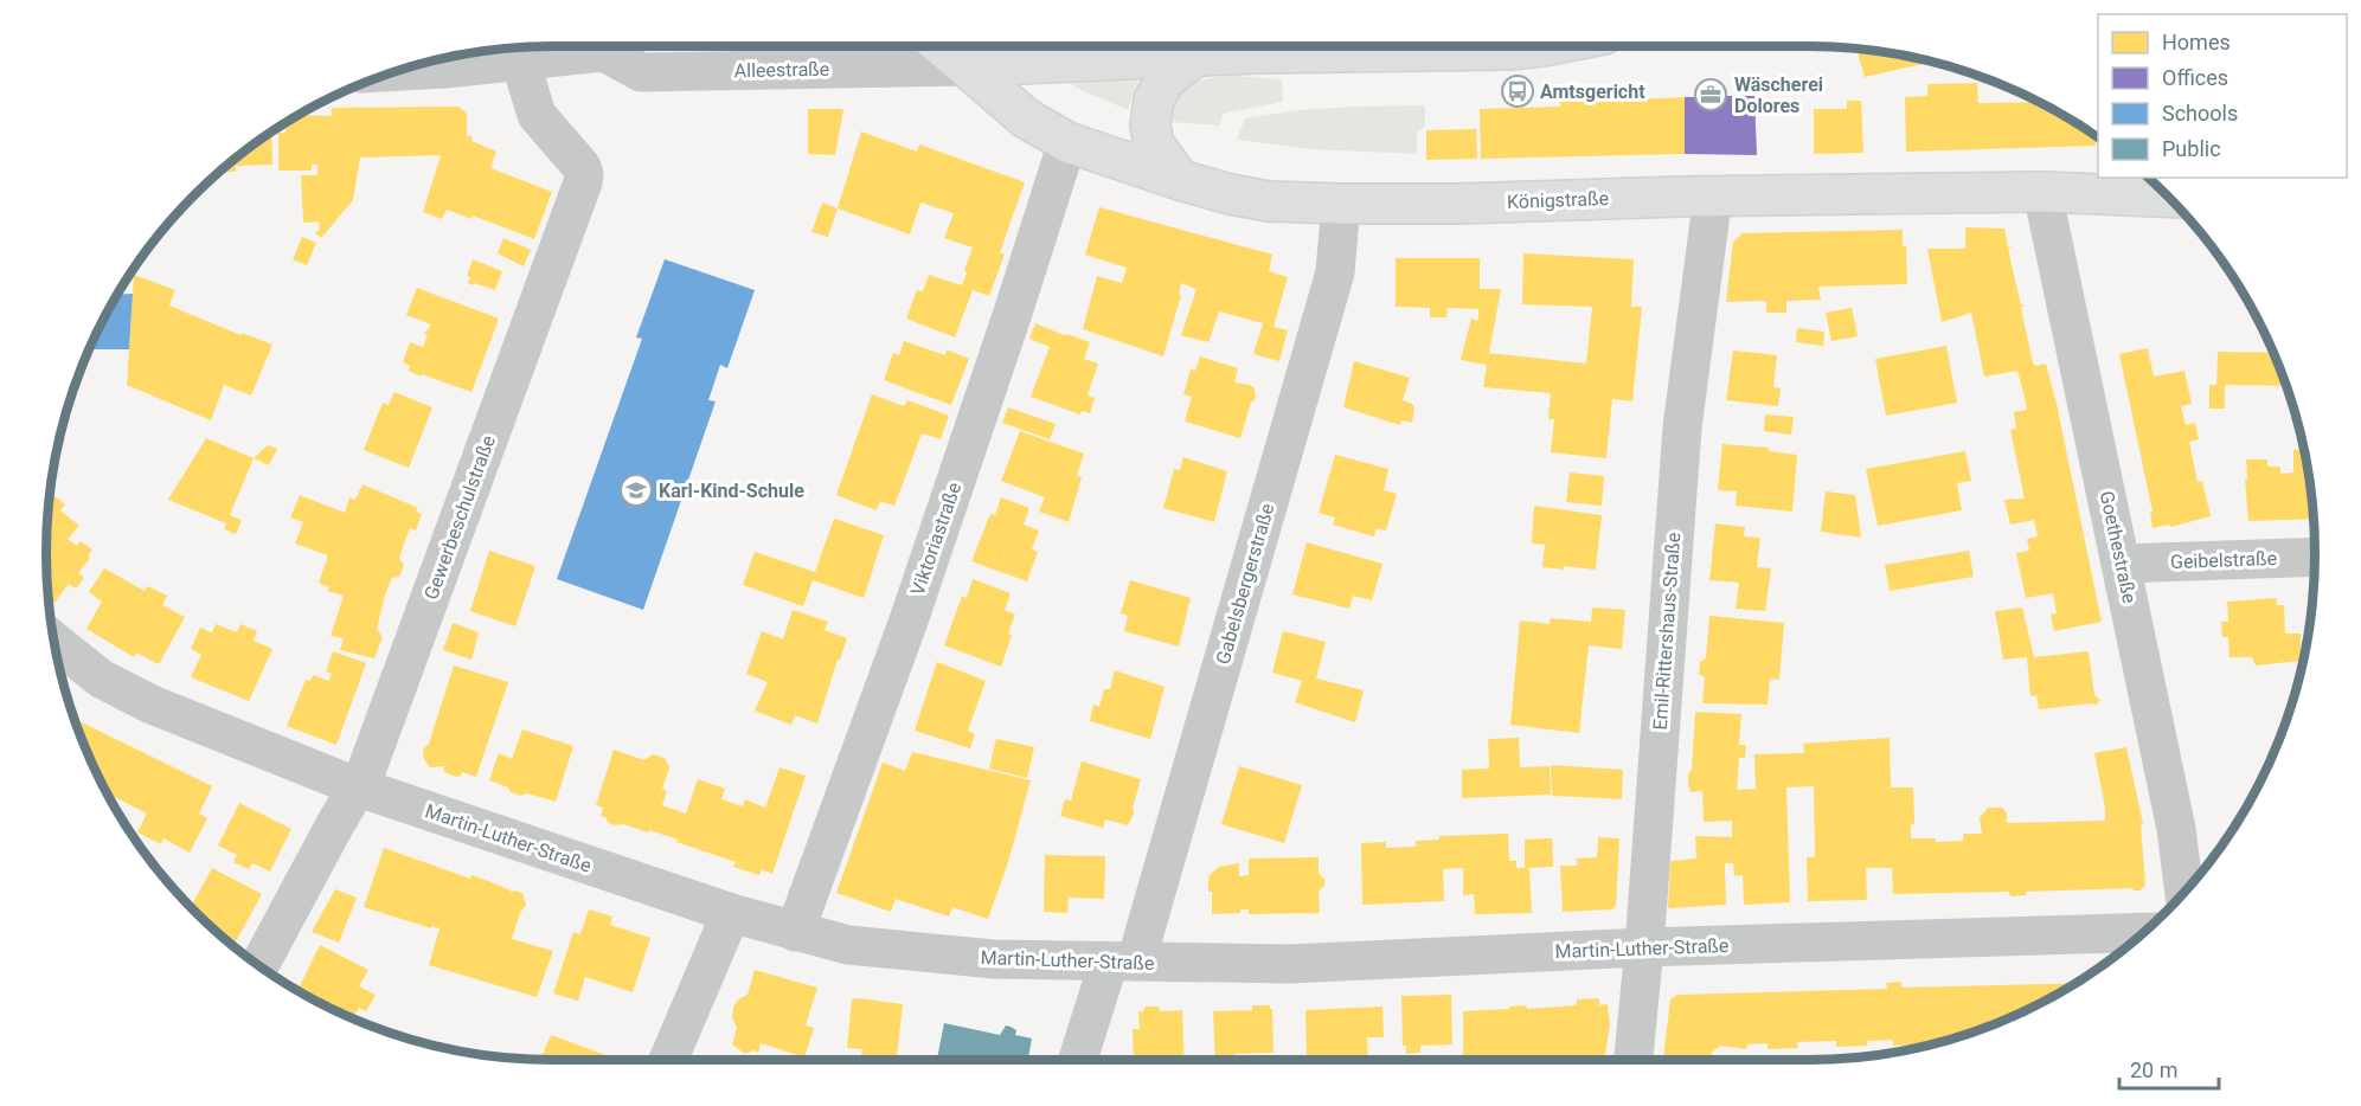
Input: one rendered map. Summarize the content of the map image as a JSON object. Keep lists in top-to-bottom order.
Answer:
{
  "streets": {
    "main road": ["Königstraße"],
    "street": [
      "Alleestraße",
      "Gewerbeschulstraße",
      "Viktoriastraße",
      "Goethestraße",
      "Geibelstraße",
      "Gabelsbergerstraße",
      "Emil-Rittershaus-Straße",
      "Martin-Luther-Straße"
    ]
  },
  "crossings": [
    ["Alleestraße", "Königstraße"],
    ["Alleestraße", "Gewerbeschulstraße"],
    ["Königstraße", "Viktoriastraße"],
    ["Königstraße", "Goethestraße"],
    ["Königstraße", "Gabelsbergerstraße"],
    ["Königstraße", "Emil-Rittershaus-Straße"],
    ["Gewerbeschulstraße", "Martin-Luther-Straße"],
    ["Viktoriastraße", "Martin-Luther-Straße"],
    ["Goethestraße", "Geibelstraße"],
    ["Gabelsbergerstraße", "Martin-Luther-Straße"],
    ["Emil-Rittershaus-Straße", "Martin-Luther-Straße"]
  ],
  "places": {
    "bus stop": ["Amtsgericht"],
    "office": ["Wäscherei Dolores"],
    "school or university": ["Karl-Kind-Schule"]
  },
  "legend": [
    "Homes",
    "Offices",
    "Schools",
    "Public"
  ],
  "scale_bar": "20 m"
}
